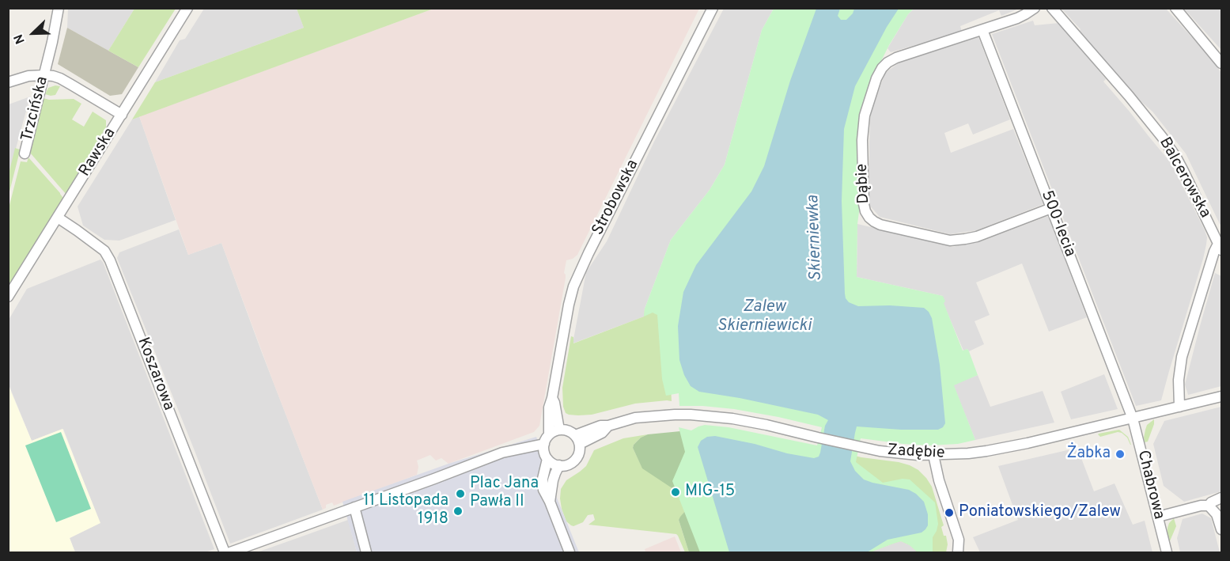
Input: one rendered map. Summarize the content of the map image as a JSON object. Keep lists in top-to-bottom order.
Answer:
{
  "streets": {
    "street": [
      "Trzcińska",
      "Rawska",
      "Balcerowska",
      "Dąbie",
      "Strobowska",
      "500-lecia",
      "Koszarowa",
      "Zadębie",
      "Chabrowa"
    ]
  },
  "crossings": [
    ["Rawska", "Koszarowa"],
    ["Balcerowska", "Zadębie"],
    ["Dąbie", "500-lecia"],
    ["Strobowska", "Zadębie"],
    ["500-lecia", "Zadębie"],
    ["500-lecia", "Chabrowa"],
    ["Zadębie", "Chabrowa"]
  ],
  "water": ["Skierniewka", "Zalew Skierniewicki"],
  "places": [
    "Żabka",
    "MIG-15",
    "Plac Jana Pawła II",
    "11 Listopada 1918",
    "Poniatowskiego/Zalew"
  ],
  "north": "bottom left"
}
